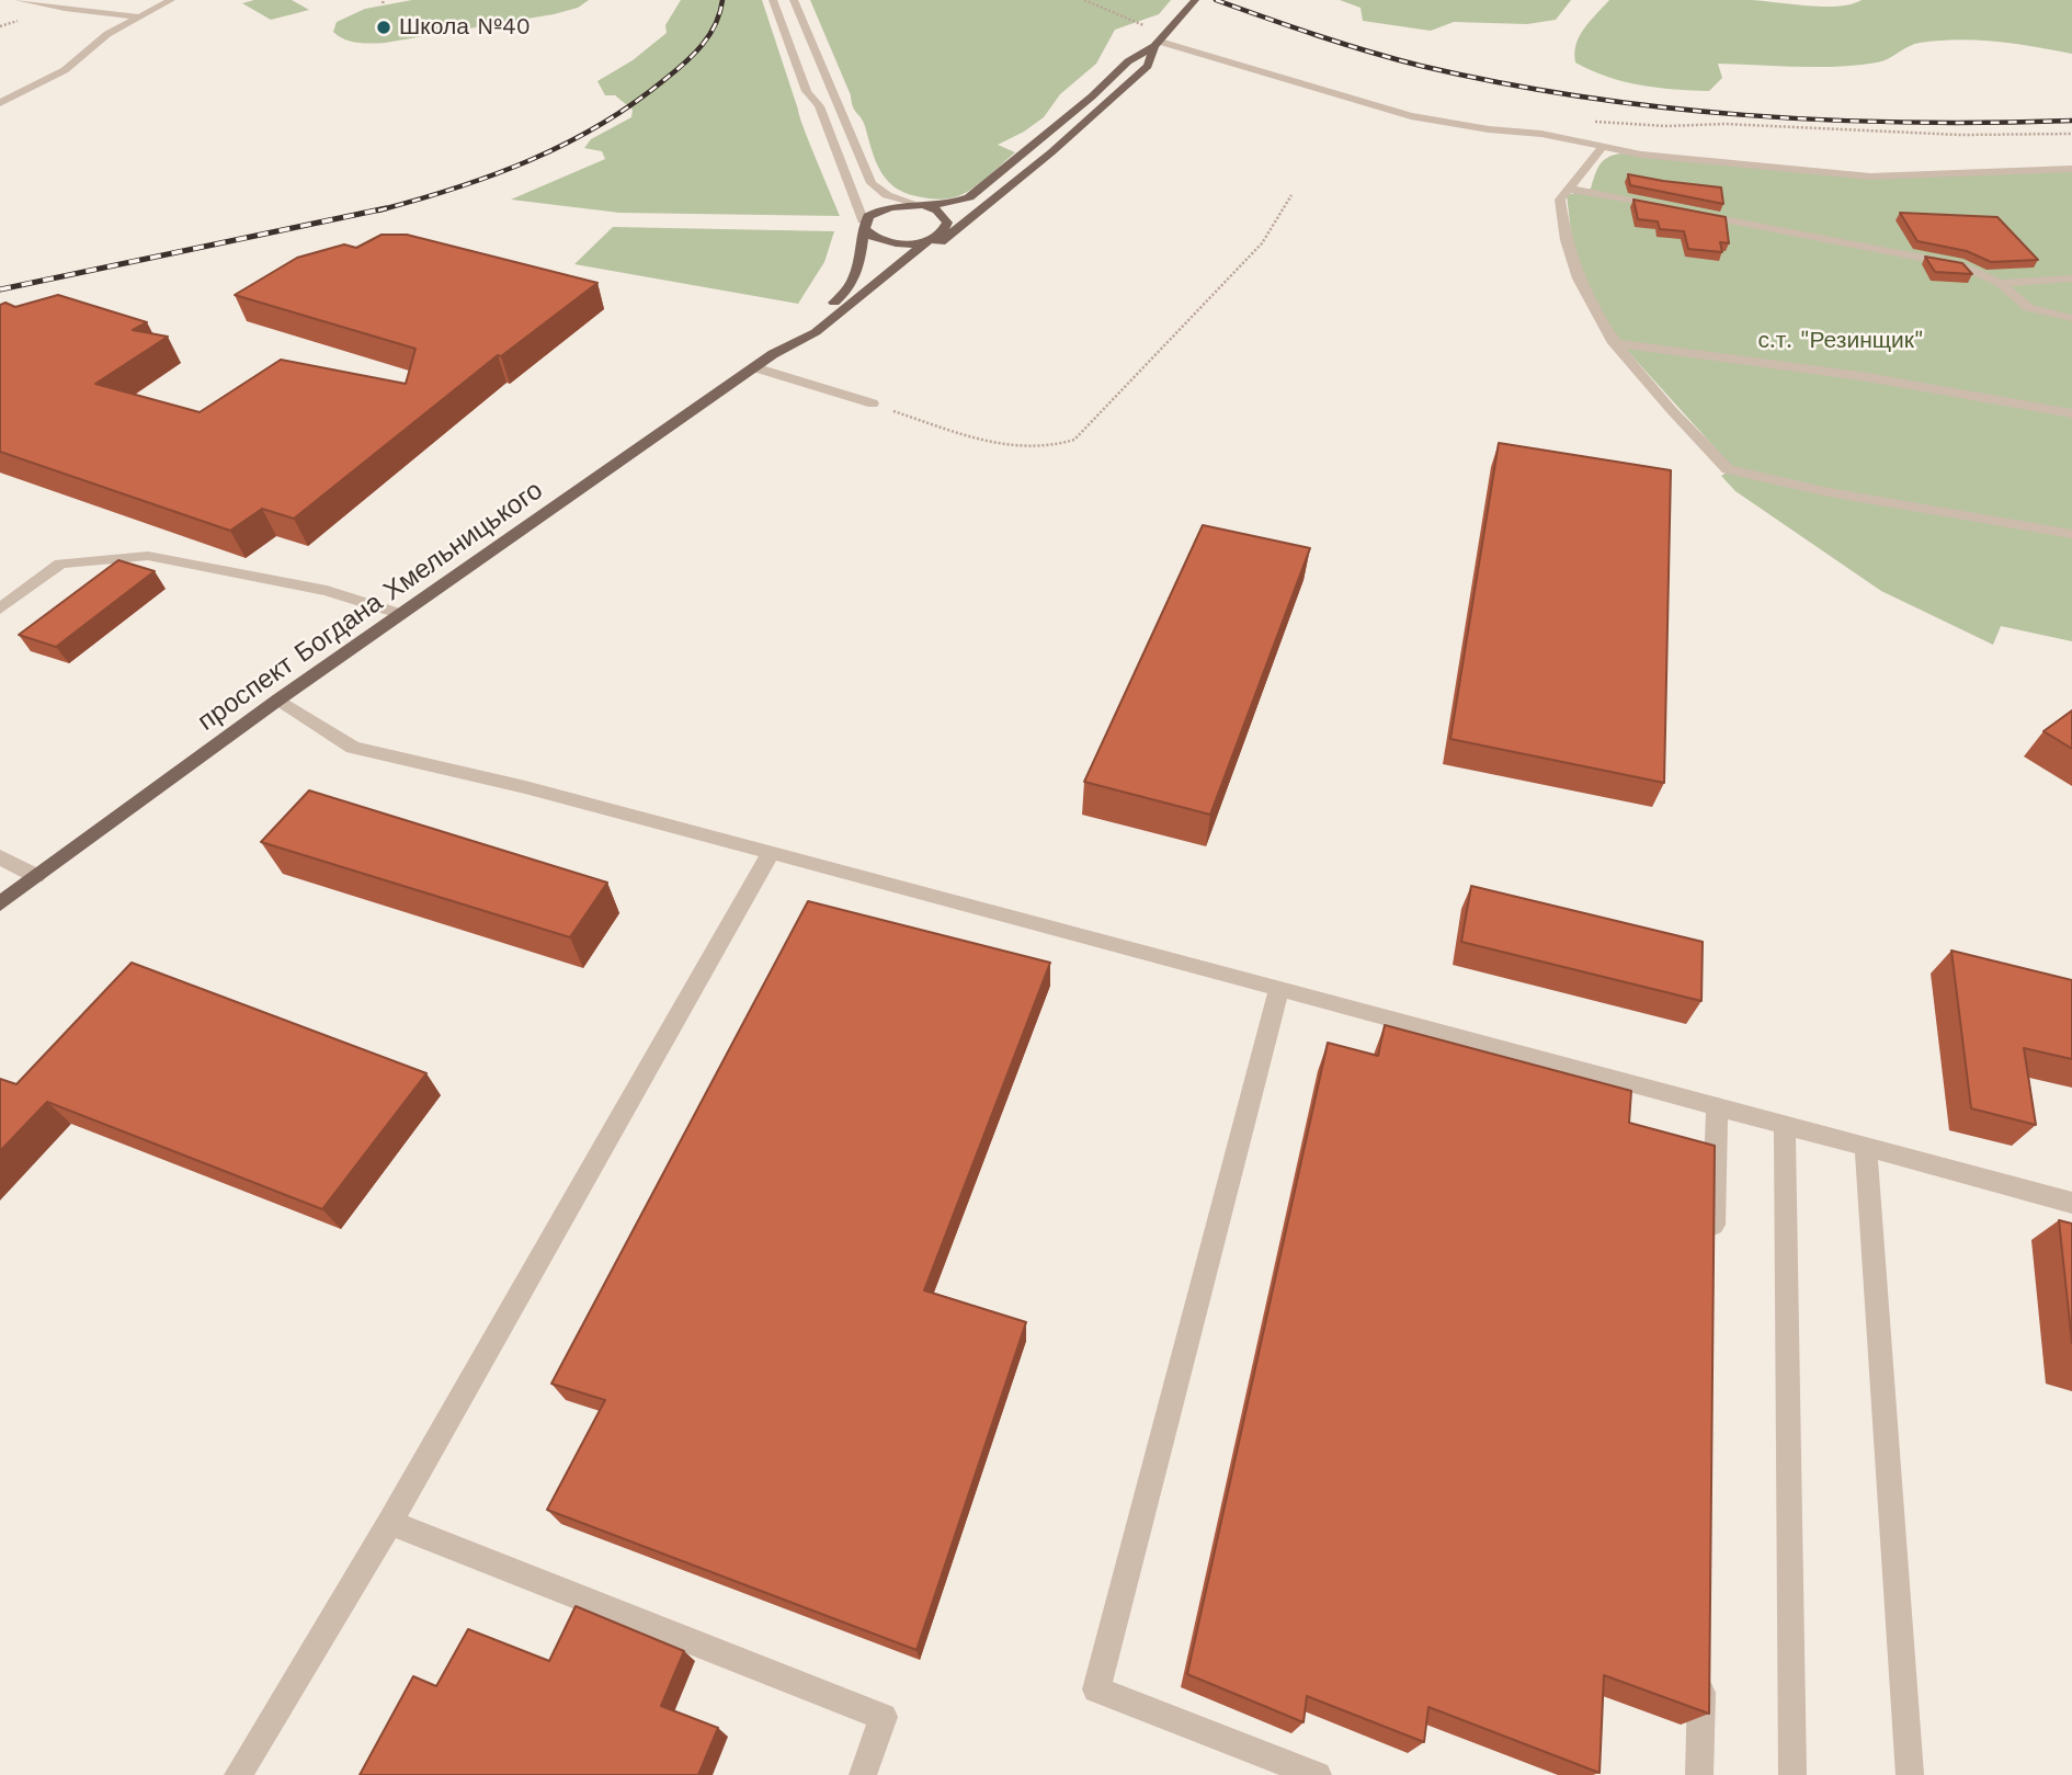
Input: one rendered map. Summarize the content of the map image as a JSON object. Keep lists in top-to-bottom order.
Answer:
{
  "streets": {
    "main road": ["проспект Богдана Хмельницького"]
  },
  "parks": ["с.т. \"Резинщик\""],
  "places": ["Школа №40"]
}
